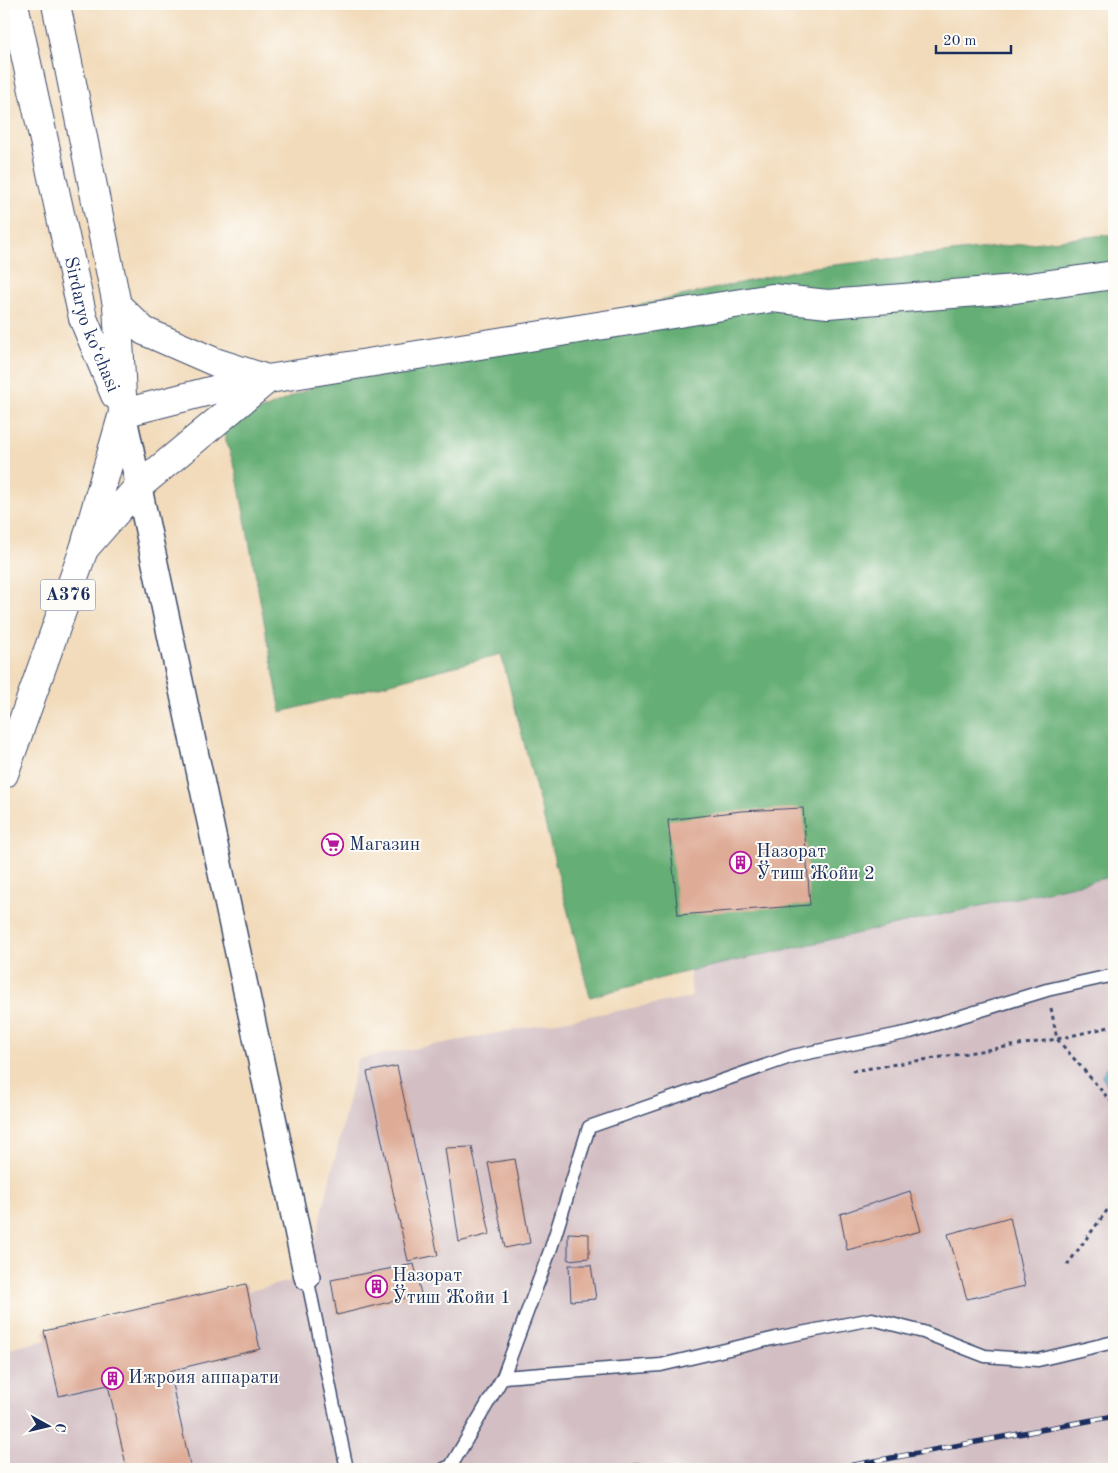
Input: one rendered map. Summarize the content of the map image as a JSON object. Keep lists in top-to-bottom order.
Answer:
{
  "streets": {
    "street": ["Sirdaryo ko‘chasi", "A376"]
  },
  "crossings": [
    ["Sirdaryo ko‘chasi", "A376"]
  ],
  "places": {
    "supermarket": ["Магазин"],
    "building": ["Назорат Ўтиш Жойи 2", "Назорат Ўтиш Жойи 1", "Ижроия аппарати"]
  },
  "scale_bar": "20 m",
  "north": "right"
}
